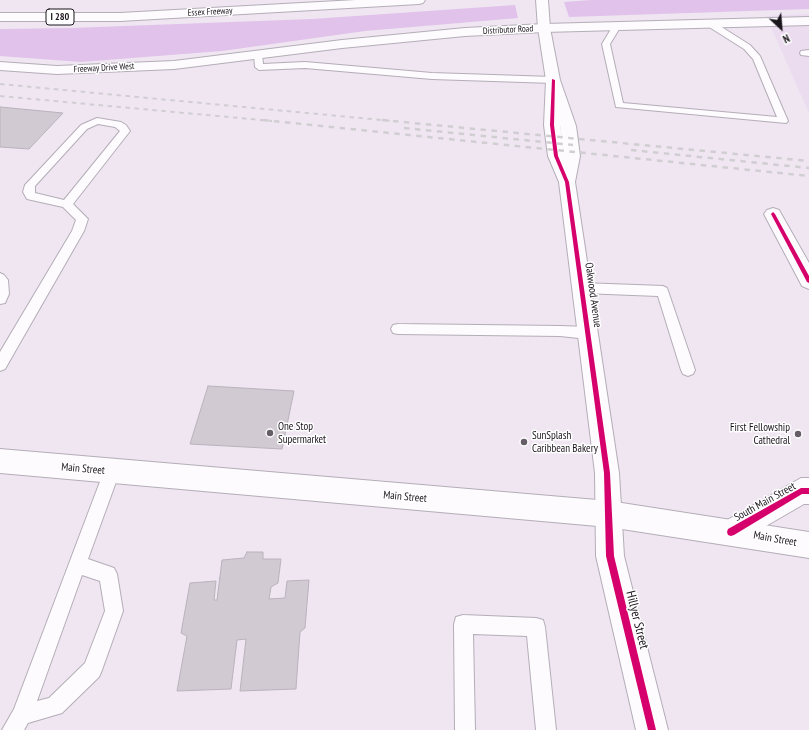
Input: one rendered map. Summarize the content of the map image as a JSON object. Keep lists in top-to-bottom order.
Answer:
{
  "streets": {
    "main road": [
      "Essex Freeway",
      "I 280",
      "Distributor Road",
      "Freeway Drive West",
      "Oakwood Avenue",
      "Main Street",
      "South Main Street",
      "Hillyer Street"
    ]
  },
  "crossings": [
    ["Distributor Road", "Freeway Drive West"],
    ["Distributor Road", "Oakwood Avenue"],
    ["Oakwood Avenue", "Main Street"],
    ["Oakwood Avenue", "Hillyer Street"],
    ["Main Street", "South Main Street"],
    ["Main Street", "Hillyer Street"]
  ],
  "places": ["One Stop Supermarket", "First Fellowship Cathedral", "SunSplash Caribbean Bakery"],
  "north": "bottom right"
}
